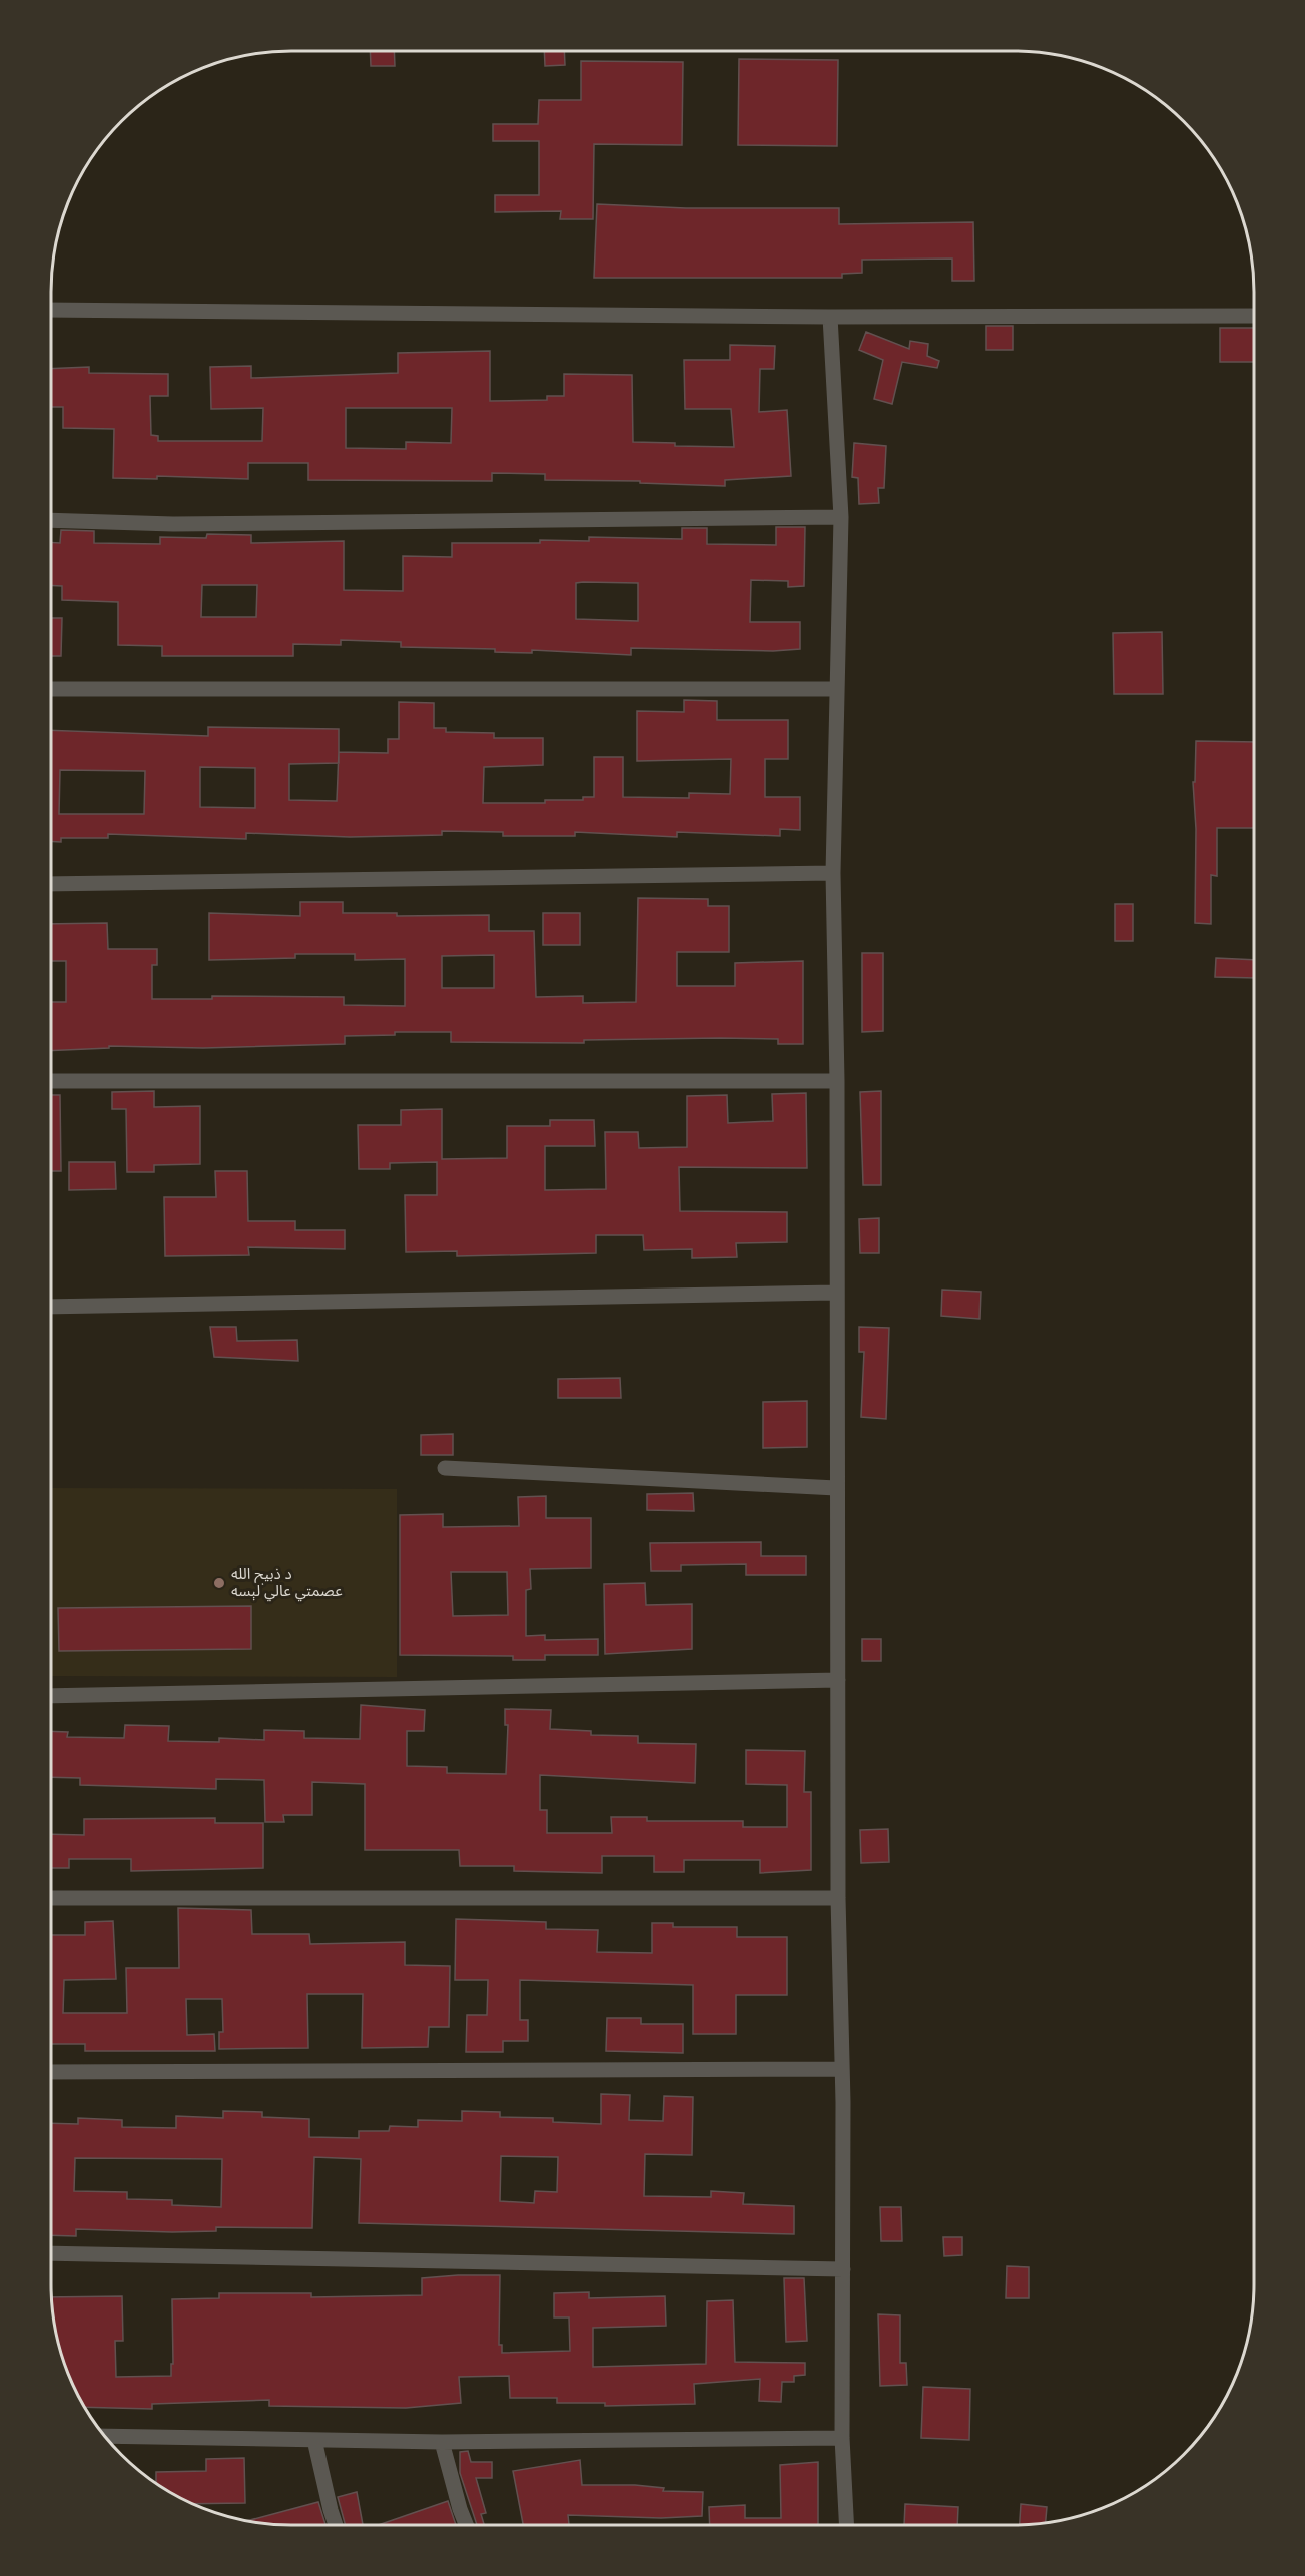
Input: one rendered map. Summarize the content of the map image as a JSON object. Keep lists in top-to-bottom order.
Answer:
{
  "places": ["د ذبیح الله عصمتي عالي لېسه"]
}
